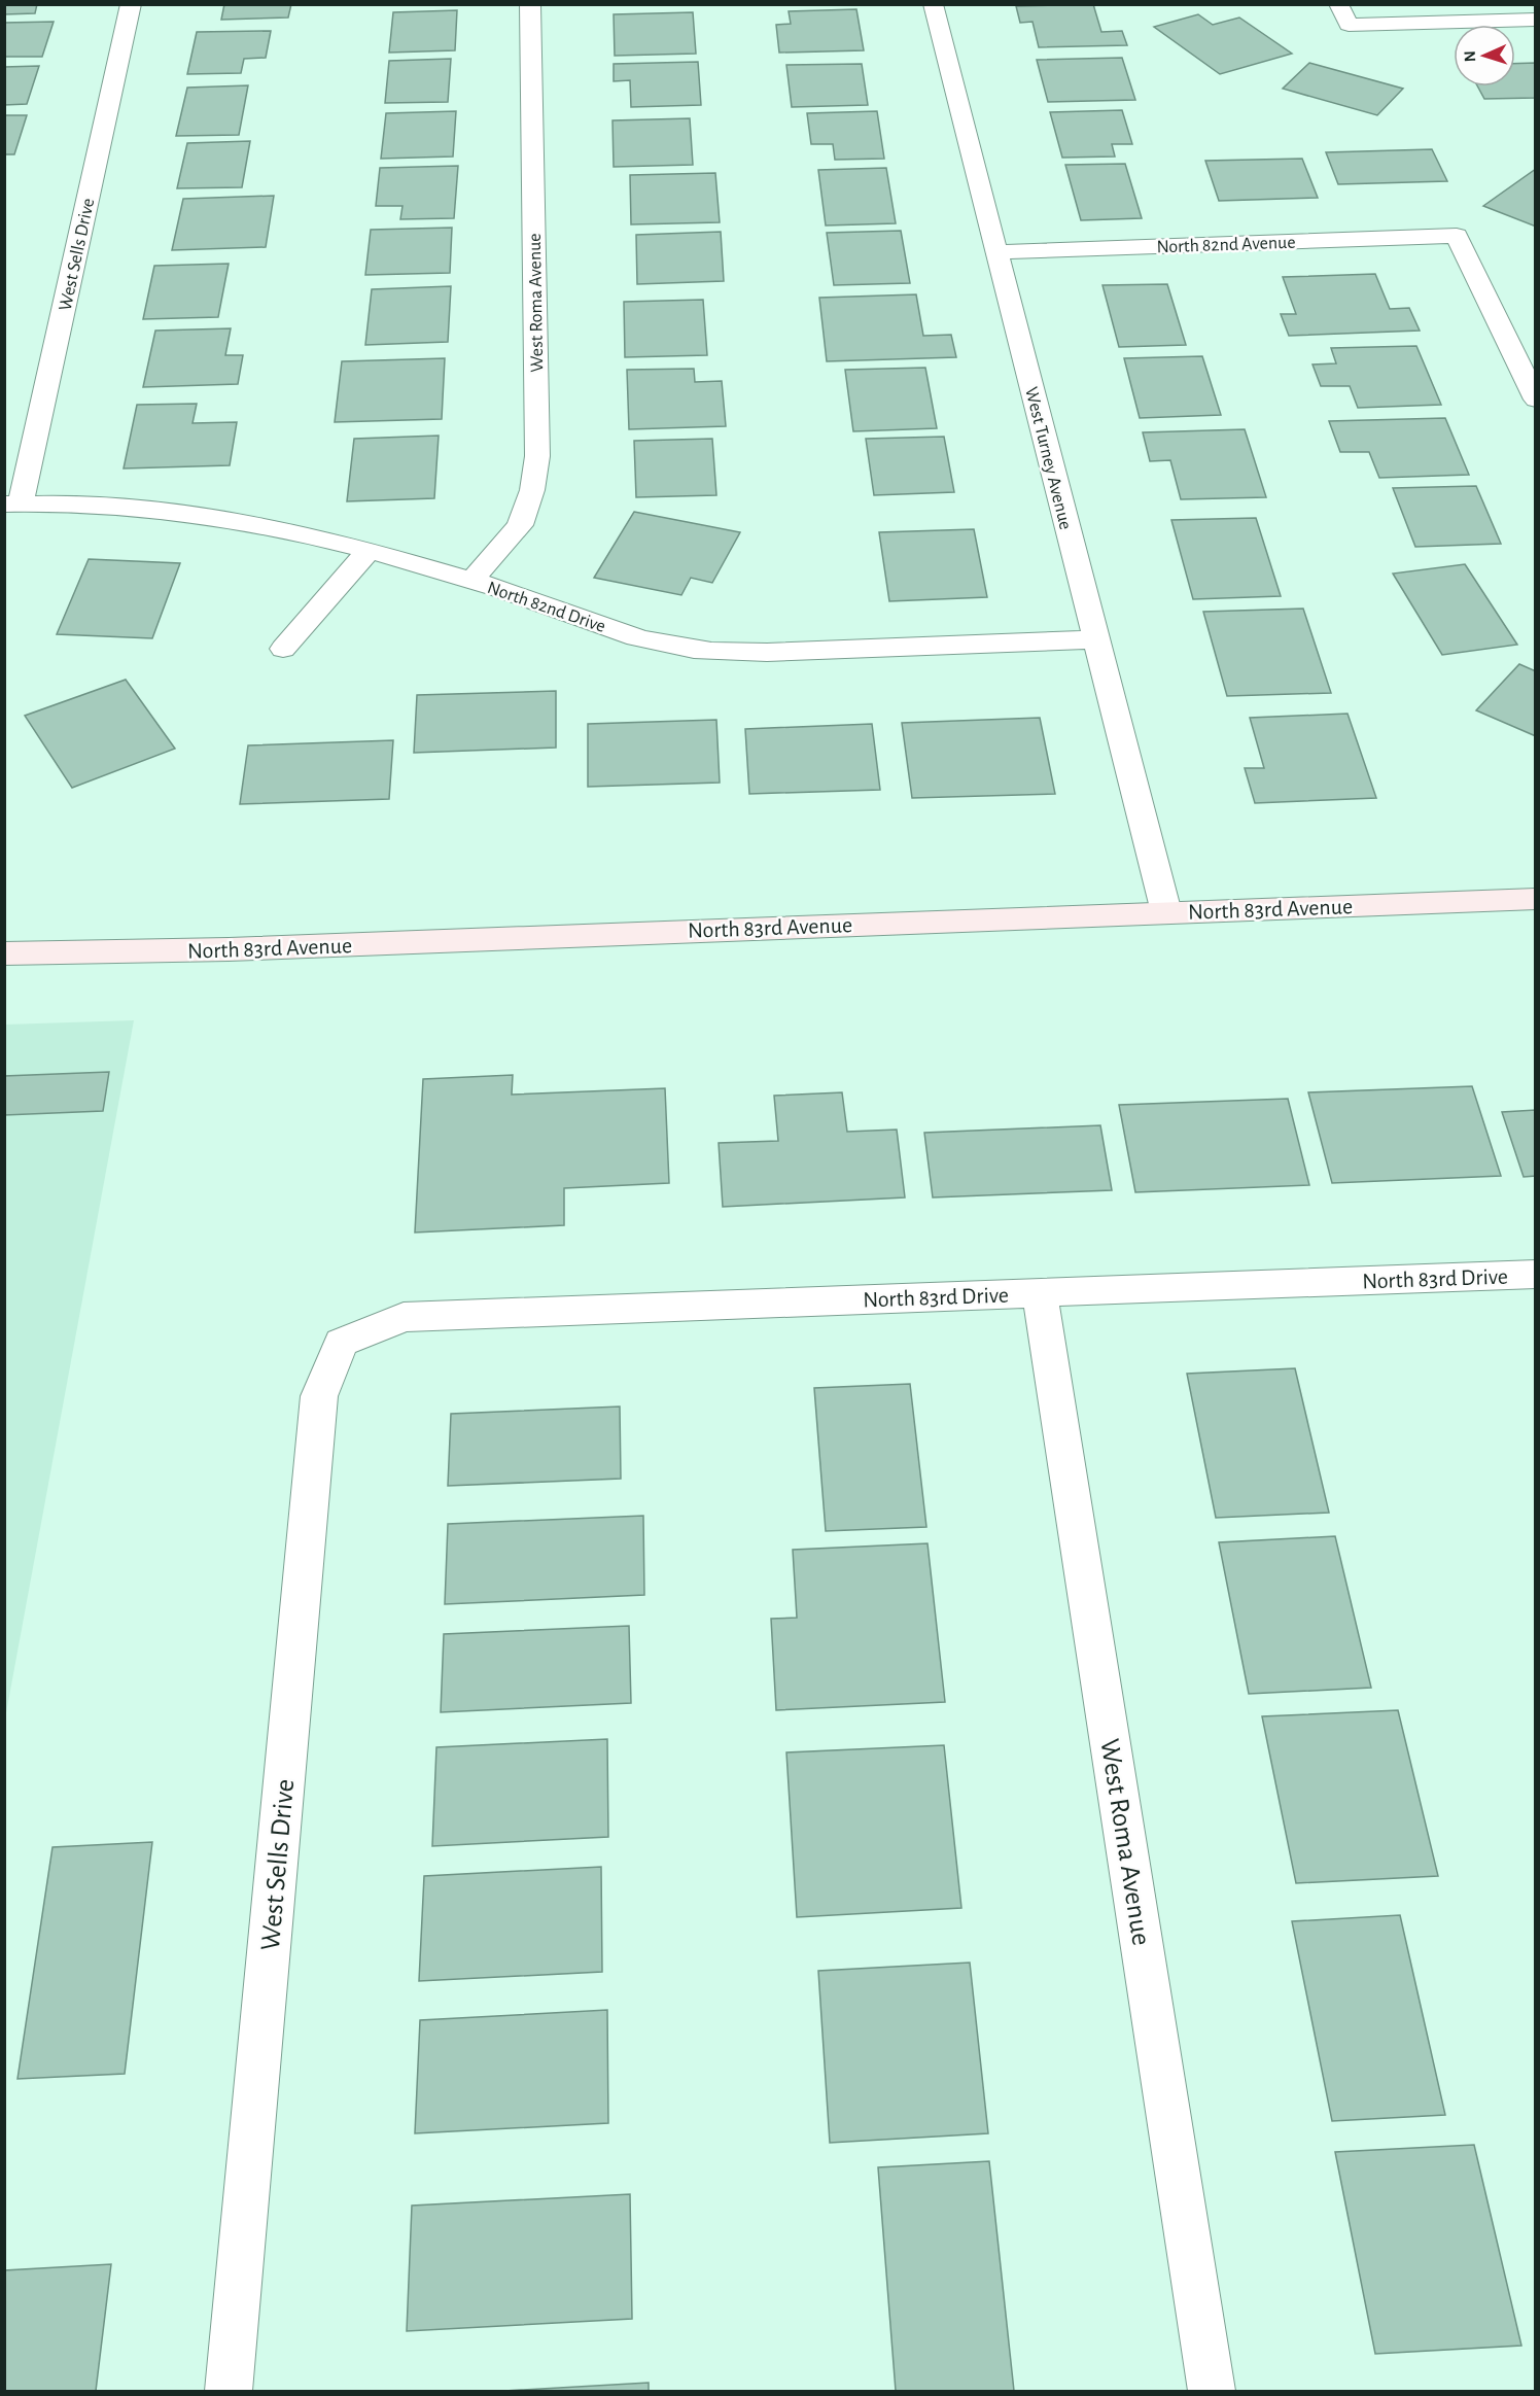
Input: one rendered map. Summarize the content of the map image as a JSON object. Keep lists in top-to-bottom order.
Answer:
{
  "streets": {
    "main road": ["North 83rd Avenue"],
    "street": [
      "North 82nd Avenue",
      "West Sells Drive",
      "West Roma Avenue",
      "West Turney Avenue",
      "North 82nd Drive",
      "North 83rd Drive"
    ]
  },
  "crossings": [
    ["North 82nd Avenue", "West Turney Avenue"],
    ["West Sells Drive", "North 82nd Drive"],
    ["West Sells Drive", "North 83rd Drive"],
    ["West Roma Avenue", "North 82nd Drive"],
    ["West Roma Avenue", "North 83rd Drive"],
    ["West Turney Avenue", "North 82nd Drive"],
    ["West Turney Avenue", "North 83rd Avenue"]
  ],
  "north": "left"
}
